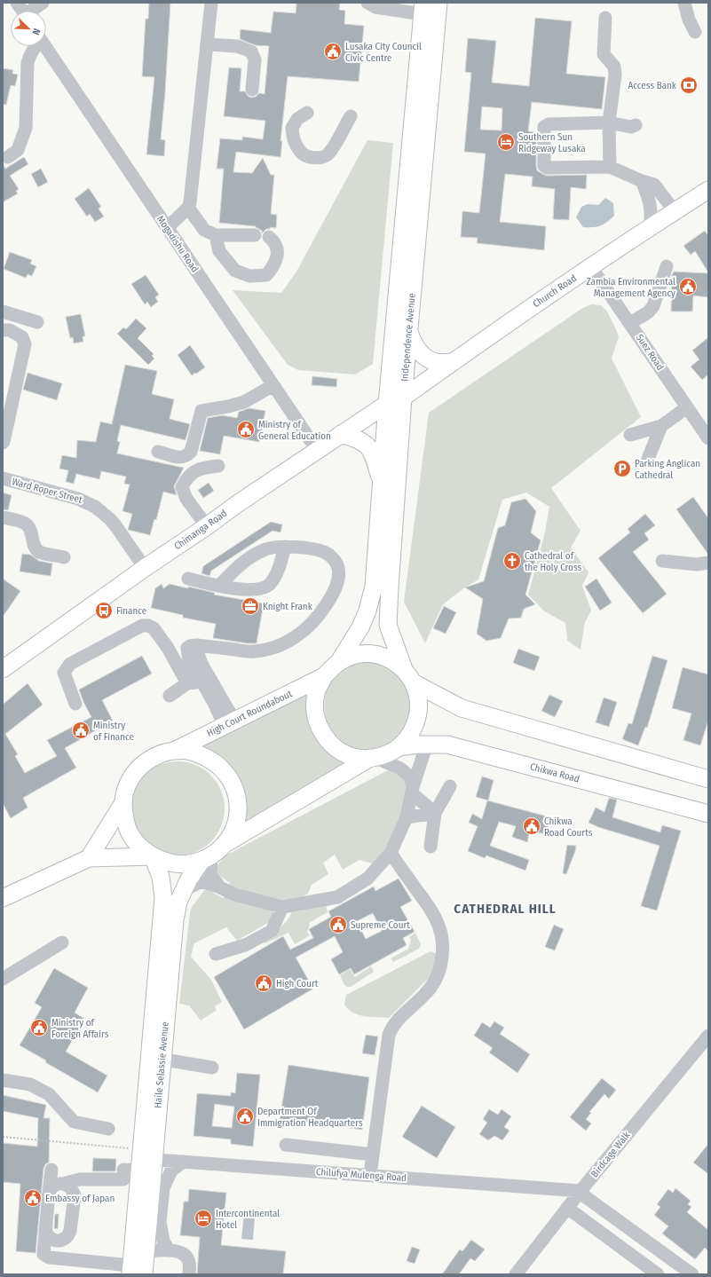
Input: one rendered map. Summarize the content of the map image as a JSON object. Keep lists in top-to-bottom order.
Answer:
{
  "streets": {
    "main road": [
      "Church Road",
      "Independence Avenue",
      "Chimanga Road",
      "High Court Roundabout",
      "Chikwa Road",
      "Haile Selassie Avenue"
    ],
    "street": [
      "Mogadishu Road",
      "Suez Road",
      "Ward Roper Street",
      "Birdcage Walk",
      "Chilufya Mulenga Road"
    ]
  },
  "crossings": [
    ["Mogadishu Road", "Chimanga Road"],
    ["Church Road", "Independence Avenue"],
    ["Church Road", "Suez Road"],
    ["Church Road", "Chimanga Road"],
    ["Independence Avenue", "Chimanga Road"],
    ["Independence Avenue", "High Court Roundabout"],
    ["Independence Avenue", "Chikwa Road"],
    ["Ward Roper Street", "Chimanga Road"],
    ["High Court Roundabout", "Chikwa Road"],
    ["High Court Roundabout", "Haile Selassie Avenue"],
    ["Haile Selassie Avenue", "Chilufya Mulenga Road"],
    ["Birdcage Walk", "Chilufya Mulenga Road"]
  ],
  "districts": ["CATHEDRAL HILL"],
  "places": {
    "public building": [
      "Lusaka City Council Civic Centre",
      "Zambia Environmental Management Agency",
      "Ministry of General Education",
      "Ministry of Finance",
      "Chikwa Road Courts",
      "Supreme Court",
      "High Court",
      "Ministry of Foreign Affairs",
      "Department Of Immigration Headquarters",
      "Embassy of Japan"
    ],
    "bank": ["Access Bank"],
    "hotel": ["Southern Sun Ridgeway Lusaka", "Intercontinental Hotel"],
    "parking": ["Parking Anglican Cathedral"],
    "church": ["Cathedral of the Holy Cross"],
    "office": ["Knight Frank"],
    "bus stop": ["Finance"]
  },
  "north": "bottom right"
}
